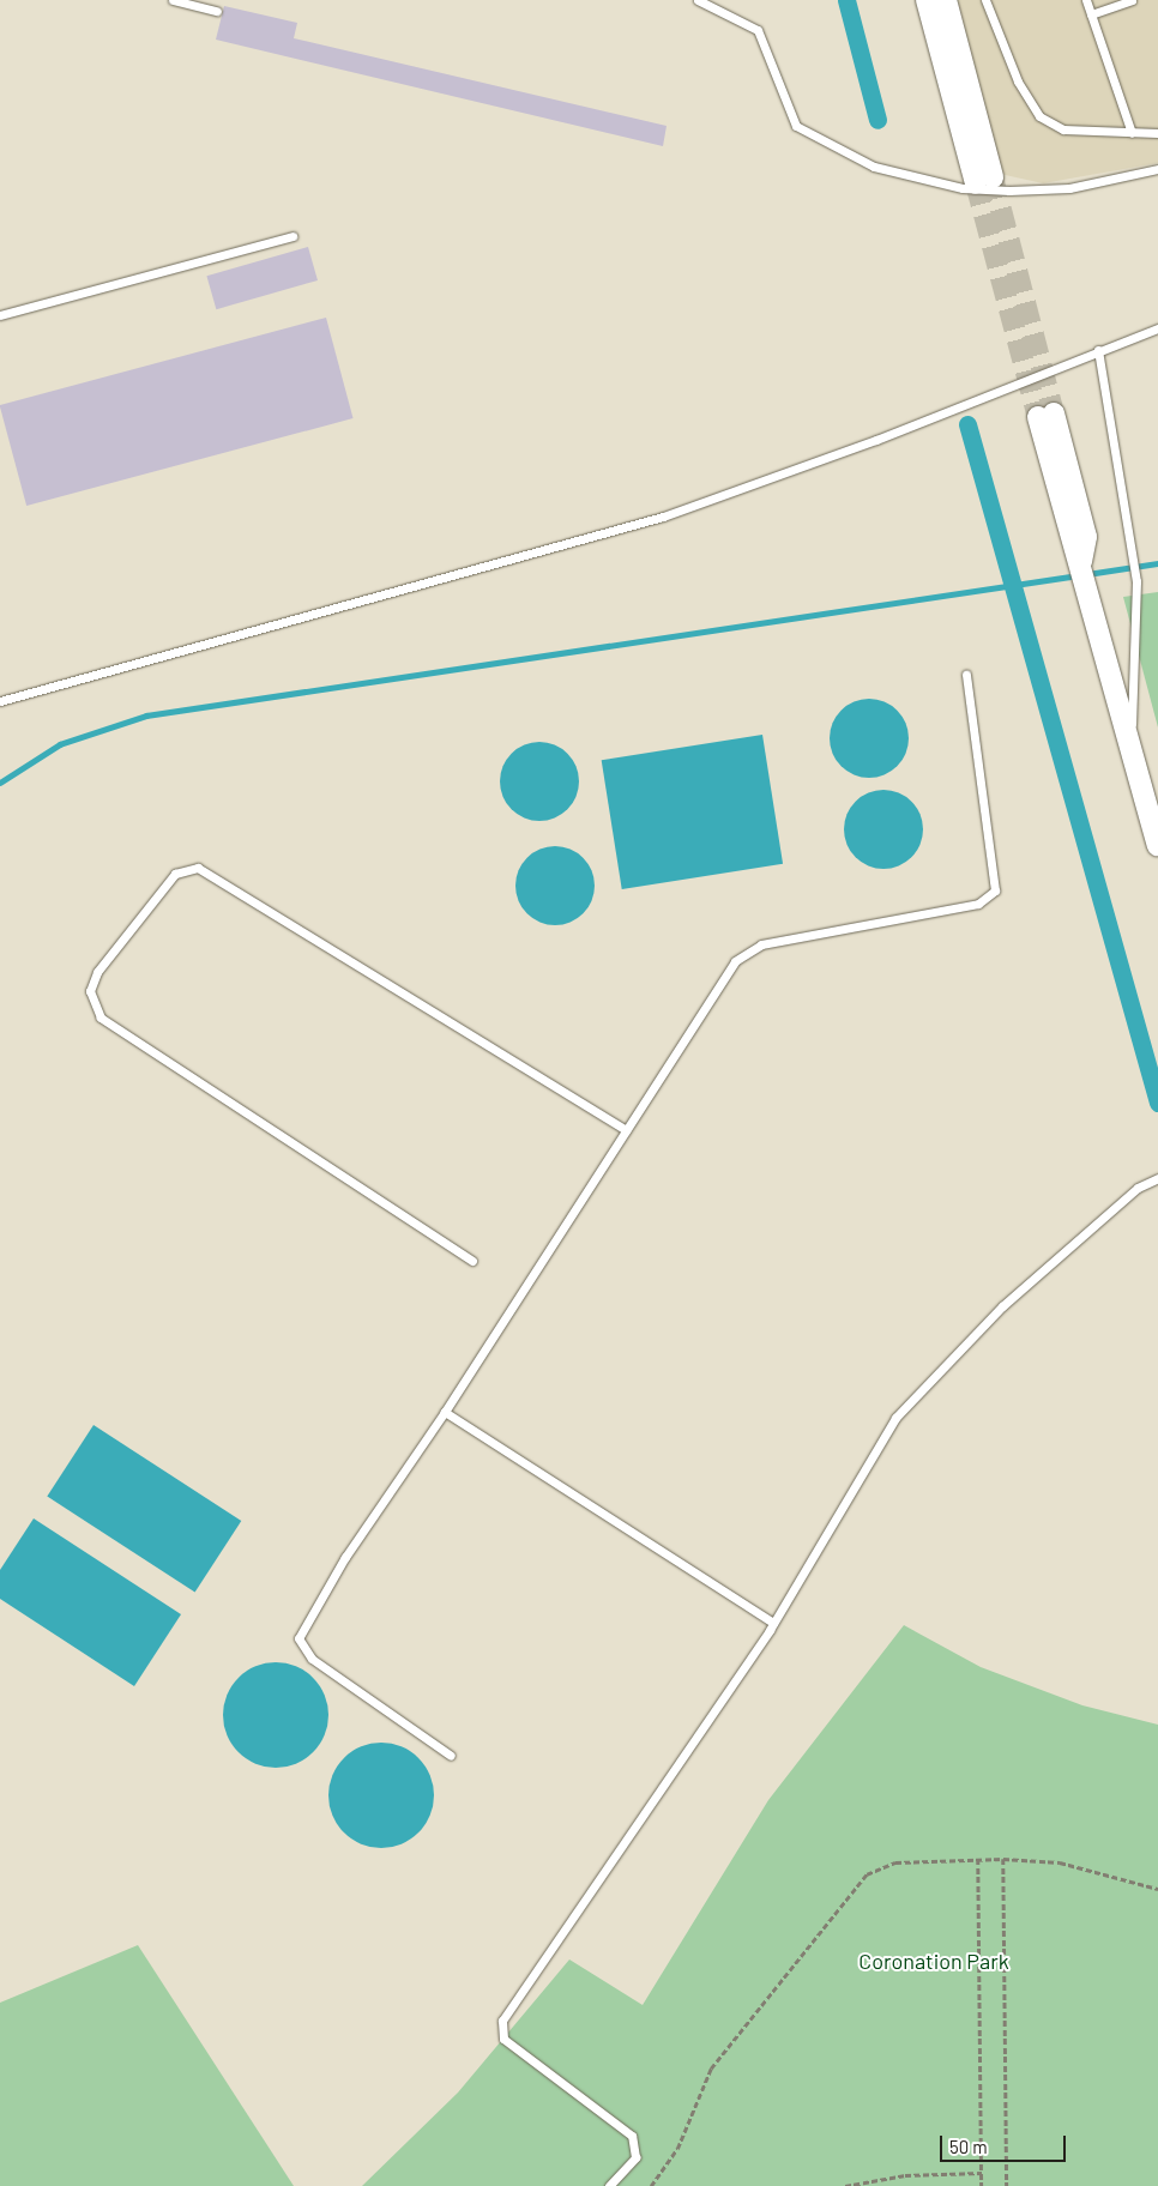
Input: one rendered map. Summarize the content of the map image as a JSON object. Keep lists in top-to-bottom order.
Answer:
{
  "parks": ["Coronation Park"],
  "scale_bar": "50 m"
}
